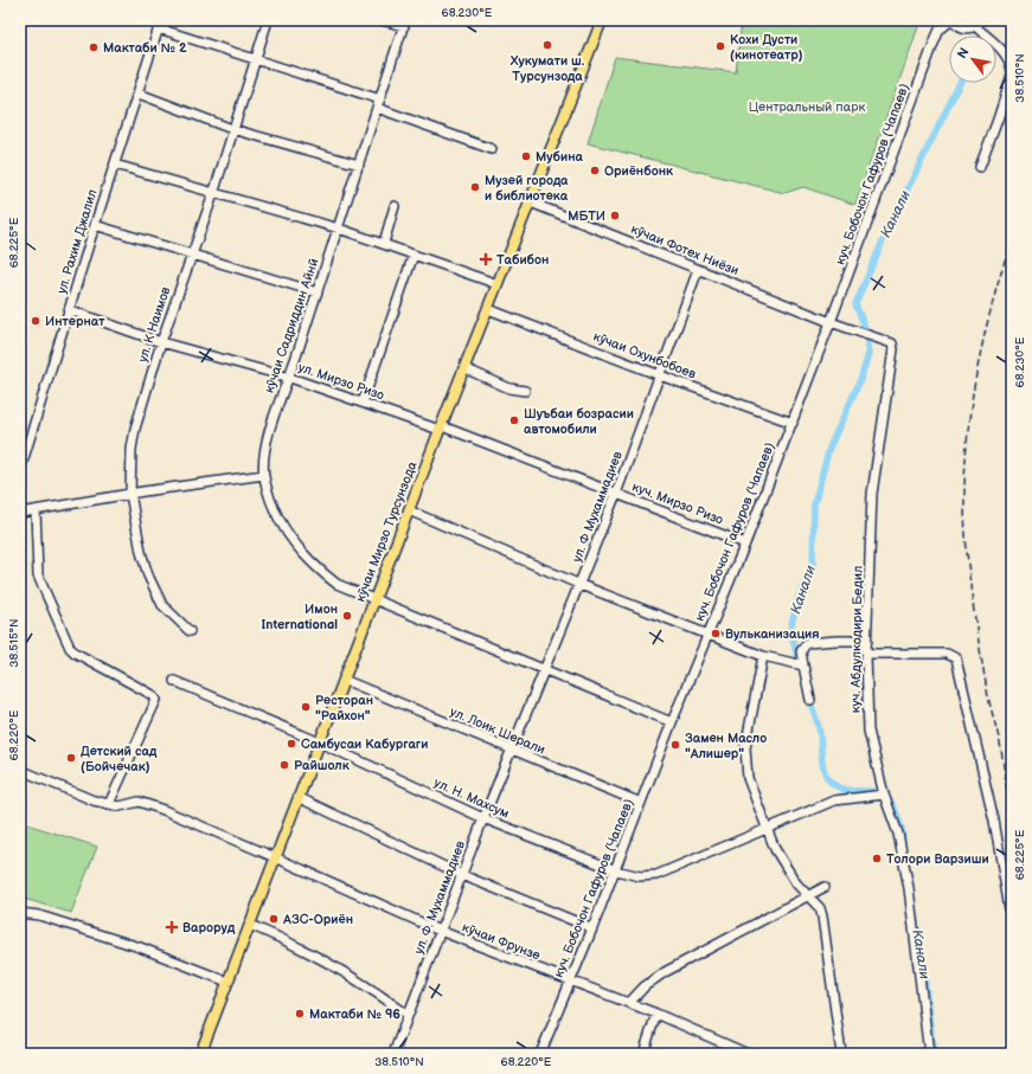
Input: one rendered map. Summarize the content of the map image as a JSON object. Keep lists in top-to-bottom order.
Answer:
{
  "streets": {
    "main road": ["кӯчаи Мирзо Турсунзода"],
    "street": [
      "куч. Бобочон Гафуров (Чапаев)",
      "ул. Рахим Джалил",
      "кӯчаи Фотех Ниёзи",
      "ул. К Наимов",
      "кӯчаи Садриддин Айнӣ",
      "кӯчаи Охунбобоев",
      "ул. Мирзо Ризо",
      "куч. Мирзо Ризо",
      "ул. Ф Мухаммадиев",
      "куч. Абдулкодири Бедил",
      "ул. Лоик Шерали",
      "ул. Н. Махсум",
      "ул. Ф. Мухаммадиев",
      "кӯчаи Фрунзе"
    ]
  },
  "crossings": [
    ["куч. Бобочон Гафуров (Чапаев)", "кӯчаи Фотех Ниёзи"],
    ["куч. Бобочон Гафуров (Чапаев)", "кӯчаи Садриддин Айнӣ"],
    ["куч. Бобочон Гафуров (Чапаев)", "кӯчаи Охунбобоев"],
    ["куч. Бобочон Гафуров (Чапаев)", "куч. Мирзо Ризо"],
    ["куч. Бобочон Гафуров (Чапаев)", "куч. Абдулкодири Бедил"],
    ["куч. Бобочон Гафуров (Чапаев)", "ул. Лоик Шерали"],
    ["куч. Бобочон Гафуров (Чапаев)", "ул. Н. Махсум"],
    ["куч. Бобочон Гафуров (Чапаев)", "кӯчаи Фрунзе"],
    ["ул. Рахим Джалил", "ул. Мирзо Ризо"],
    ["кӯчаи Фотех Ниёзи", "ул. Ф Мухаммадиев"],
    ["кӯчаи Фотех Ниёзи", "кӯчаи Мирзо Турсунзода"],
    ["кӯчаи Фотех Ниёзи", "куч. Абдулкодири Бедил"],
    ["ул. К Наимов", "ул. Мирзо Ризо"],
    ["кӯчаи Садриддин Айнӣ", "ул. Мирзо Ризо"],
    ["кӯчаи Садриддин Айнӣ", "ул. Ф Мухаммадиев"],
    ["кӯчаи Садриддин Айнӣ", "кӯчаи Мирзо Турсунзода"],
    ["кӯчаи Охунбобоев", "ул. Ф Мухаммадиев"],
    ["кӯчаи Охунбобоев", "кӯчаи Мирзо Турсунзода"],
    ["ул. Мирзо Ризо", "куч. Мирзо Ризо"],
    ["ул. Мирзо Ризо", "кӯчаи Мирзо Турсунзода"],
    ["куч. Мирзо Ризо", "ул. Ф Мухаммадиев"],
    ["куч. Мирзо Ризо", "кӯчаи Мирзо Турсунзода"],
    ["ул. Ф Мухаммадиев", "ул. Лоик Шерали"],
    ["ул. Ф Мухаммадиев", "ул. Ф. Мухаммадиев"],
    ["кӯчаи Мирзо Турсунзода", "ул. Лоик Шерали"],
    ["кӯчаи Мирзо Турсунзода", "ул. Н. Махсум"],
    ["кӯчаи Мирзо Турсунзода", "кӯчаи Фрунзе"],
    ["куч. Абдулкодири Бедил", "ул. Н. Махсум"],
    ["ул. Лоик Шерали", "ул. Ф. Мухаммадиев"],
    ["ул. Н. Махсум", "ул. Ф. Мухаммадиев"],
    ["ул. Ф. Мухаммадиев", "кӯчаи Фрунзе"]
  ],
  "water": ["Канали"],
  "parks": ["Центральный парк"],
  "places": {
    "other": [
      "Хукумати ш. Турсунзода",
      "Кохи Дусти (кинотеатр)",
      "Мактаби № 2",
      "Мубина",
      "Ориёнбонк",
      "Музей города и библиотека",
      "МБТИ",
      "Интернат",
      "Шуъбаи бозрасии автомобили",
      "Имон International",
      "Вульканизация",
      "Ресторан \"Райхон\"",
      "Самбусаи Кабургаги",
      "Замен Масло \"Алишер\"",
      "Детский сад (Бойчечак)",
      "Райшолк",
      "Толори Варзиши",
      "АЗС-Ориён",
      "Мактаби № 96"
    ],
    "health": ["Табибон", "Вароруд"]
  },
  "north": "top left",
  "coordinates": [
    "68.230°E",
    "38.510°N",
    "68.225°E",
    "38.515°N",
    "68.220°E"
  ]
}
